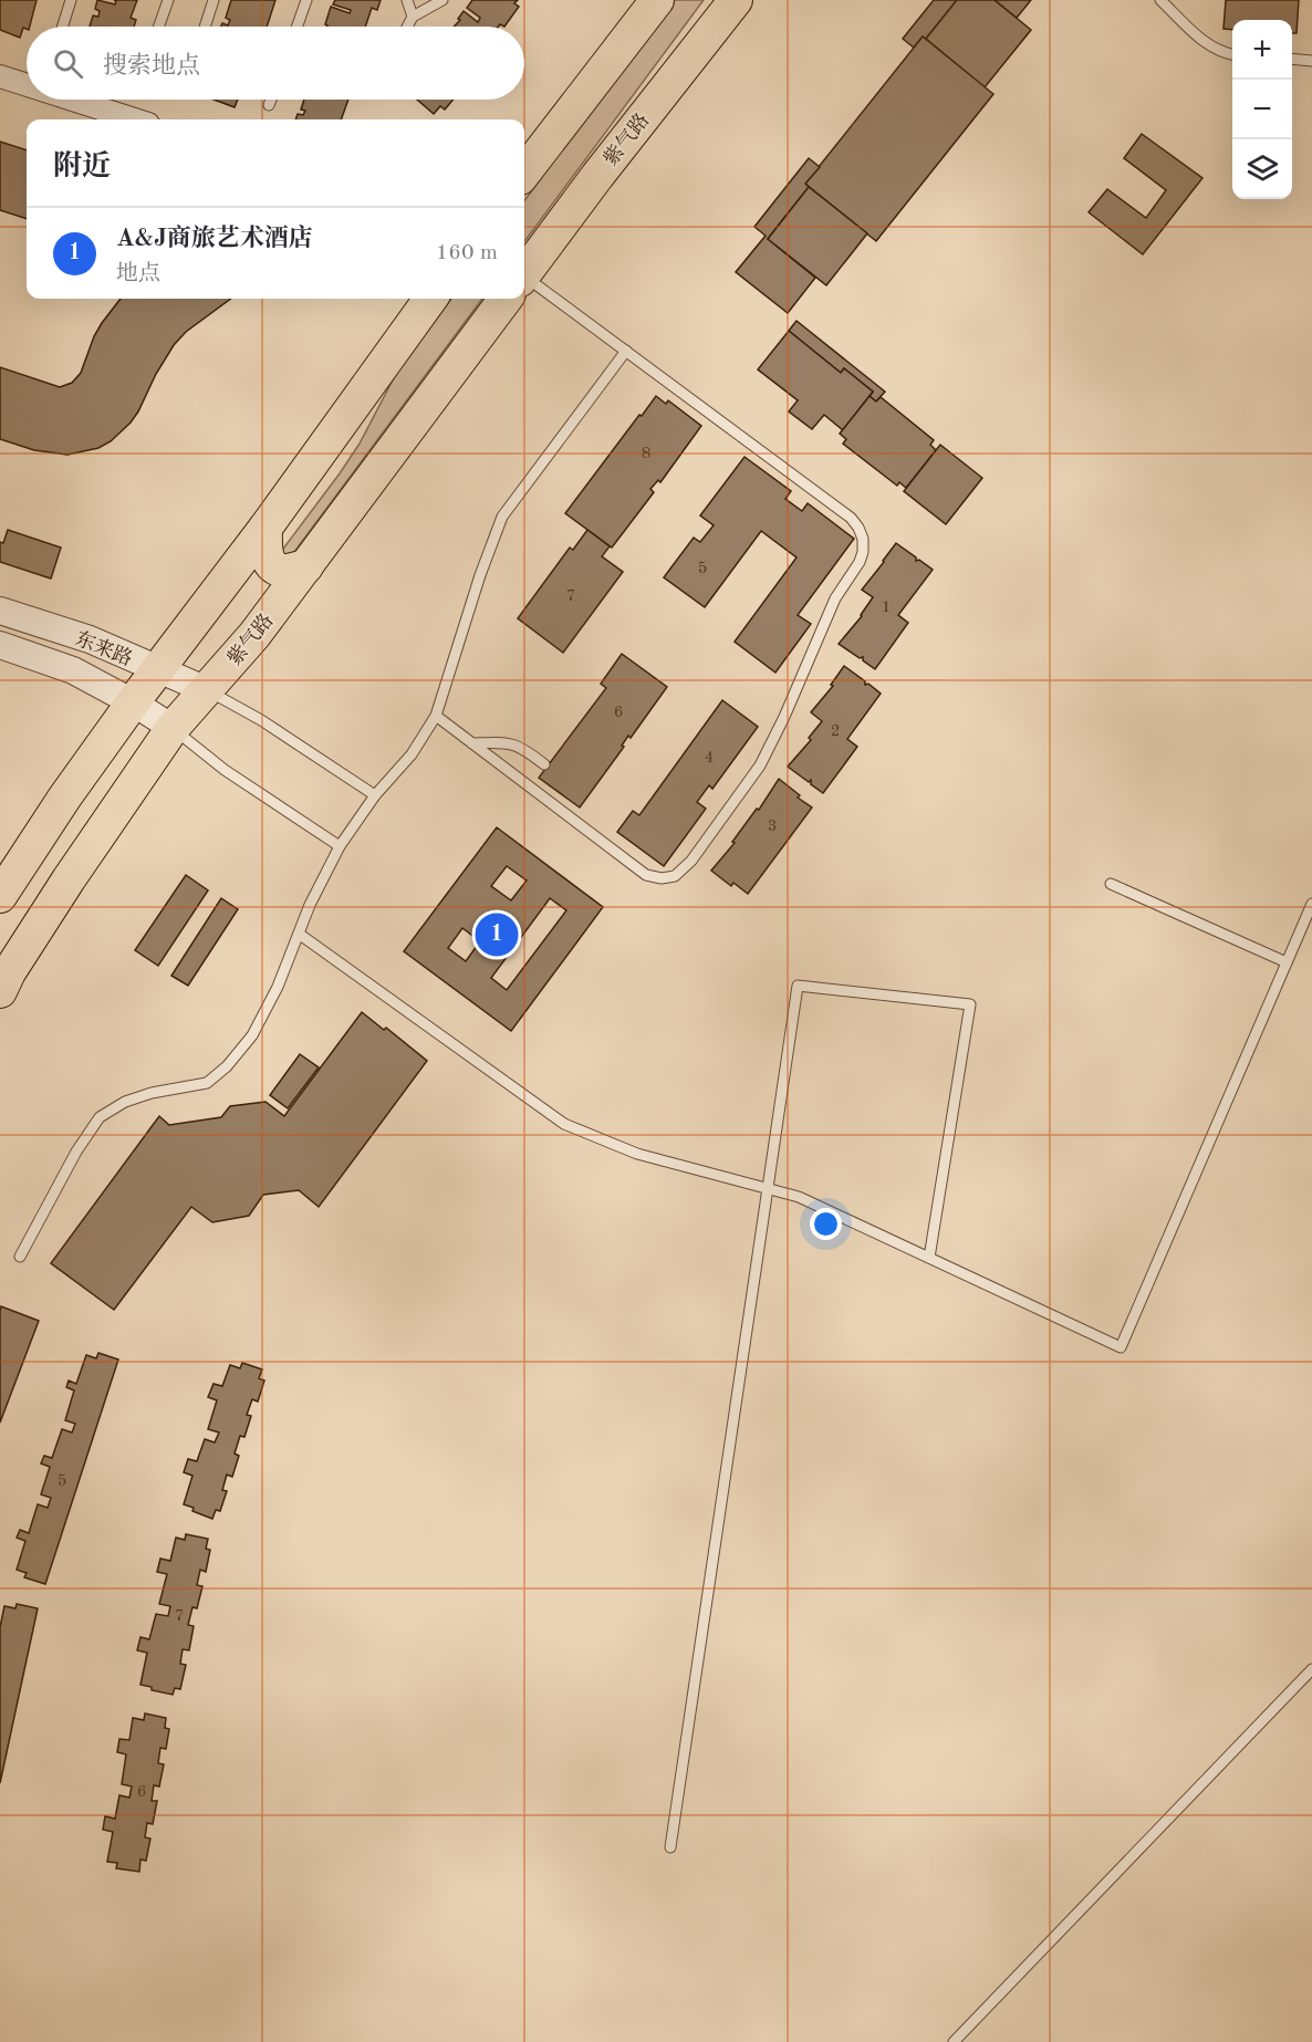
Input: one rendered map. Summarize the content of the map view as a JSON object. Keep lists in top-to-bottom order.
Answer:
{
  "streets": {
    "main road": ["紫气路"],
    "street": ["东来路"]
  },
  "crossings": [
    ["紫气路", "东来路"]
  ],
  "house_numbers": [
    "8",
    "5",
    "7",
    "1",
    "6",
    "2",
    "4",
    "3",
    "5",
    "7",
    "6"
  ],
  "page": {
    "map_buttons": ["+", "−"],
    "search": "搜索地点",
    "heading": "附近",
    "list": [
      {
        "mark": "1",
        "name": "A&J商旅艺术酒店",
        "note": "地点",
        "value": "160 m"
      }
    ],
    "pins": "1"
  }
}
